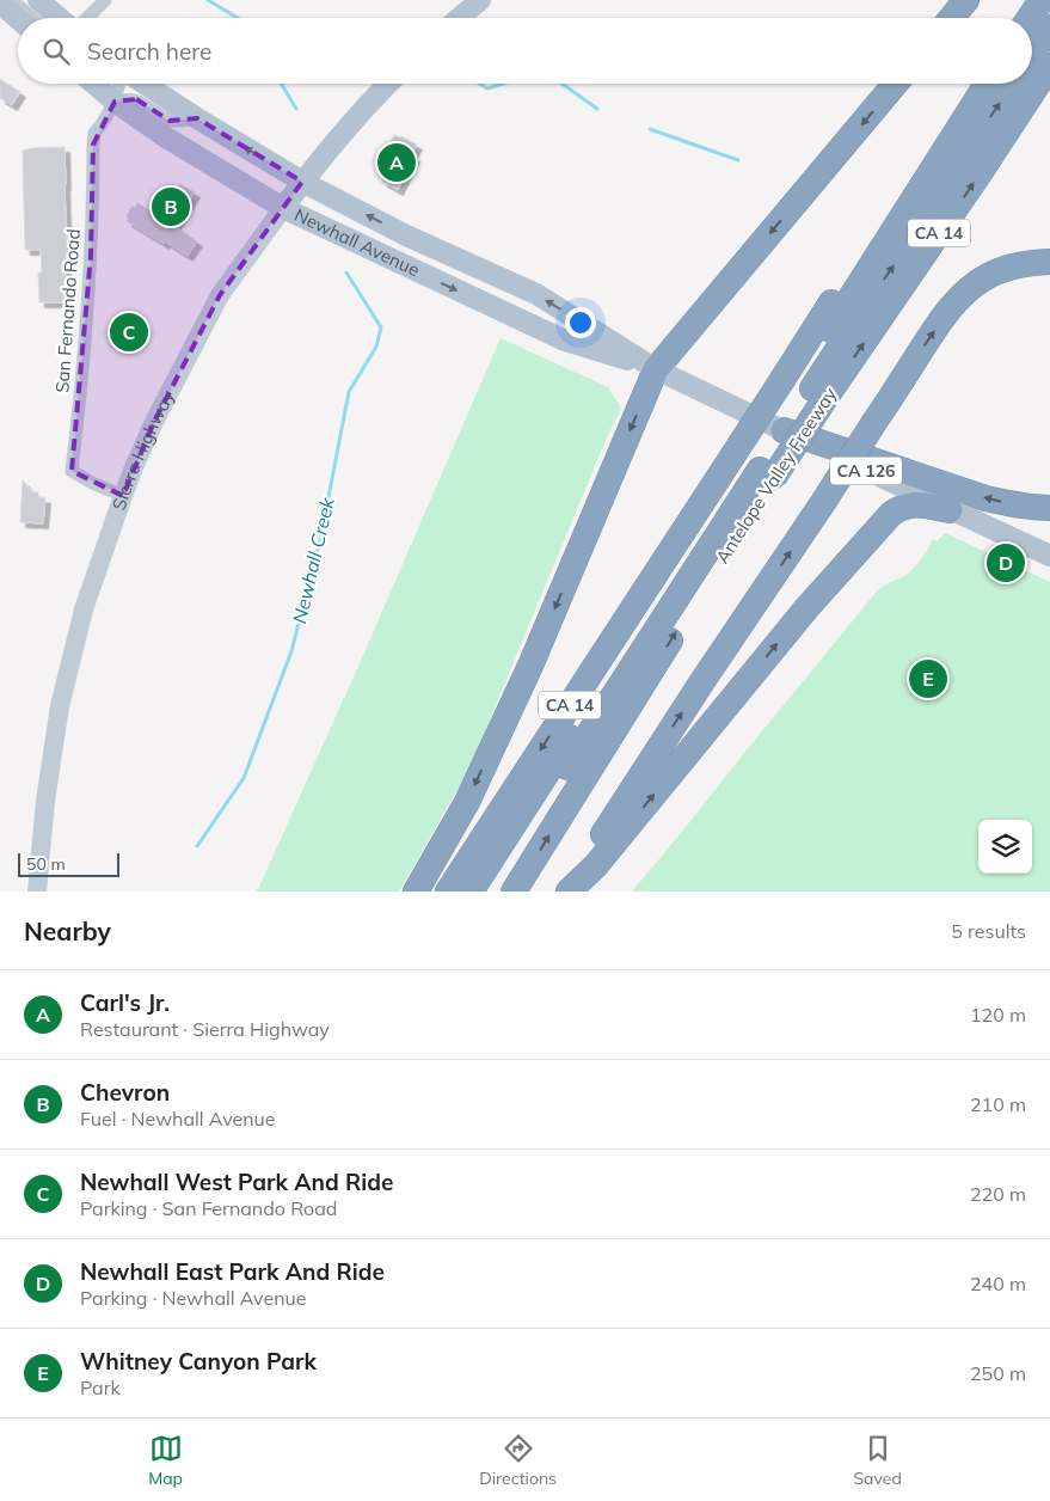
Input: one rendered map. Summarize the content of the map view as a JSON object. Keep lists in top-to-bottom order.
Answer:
{
  "streets": {
    "highway": ["CA 14", "Antelope Valley Freeway"],
    "main road": ["Newhall Avenue", "Sierra Highway", "CA 126"],
    "street": ["San Fernando Road"]
  },
  "crossings": [
    ["Newhall Avenue", "San Fernando Road"],
    ["Newhall Avenue", "Sierra Highway"],
    ["San Fernando Road", "Sierra Highway"]
  ],
  "water": ["Newhall Creek"],
  "scale_bar": "50 m",
  "page": {
    "search": "Search here",
    "pins": [
      "A",
      "B",
      "C",
      "D",
      "E"
    ],
    "scale": "50 m",
    "heading": ["Nearby", "5 results"],
    "list": [
      {
        "mark": "A",
        "name": "Carl's Jr.",
        "note": "Restaurant · Sierra Highway",
        "value": "120 m"
      },
      {
        "mark": "B",
        "name": "Chevron",
        "note": "Fuel · Newhall Avenue",
        "value": "210 m"
      },
      {
        "mark": "C",
        "name": "Newhall West Park And Ride",
        "note": "Parking · San Fernando Road",
        "value": "220 m"
      },
      {
        "mark": "D",
        "name": "Newhall East Park And Ride",
        "note": "Parking · Newhall Avenue",
        "value": "240 m"
      },
      {
        "mark": "E",
        "name": "Whitney Canyon Park",
        "note": "Park",
        "value": "250 m"
      }
    ],
    "nav": ["Map", "Directions", "Saved"]
  }
}
